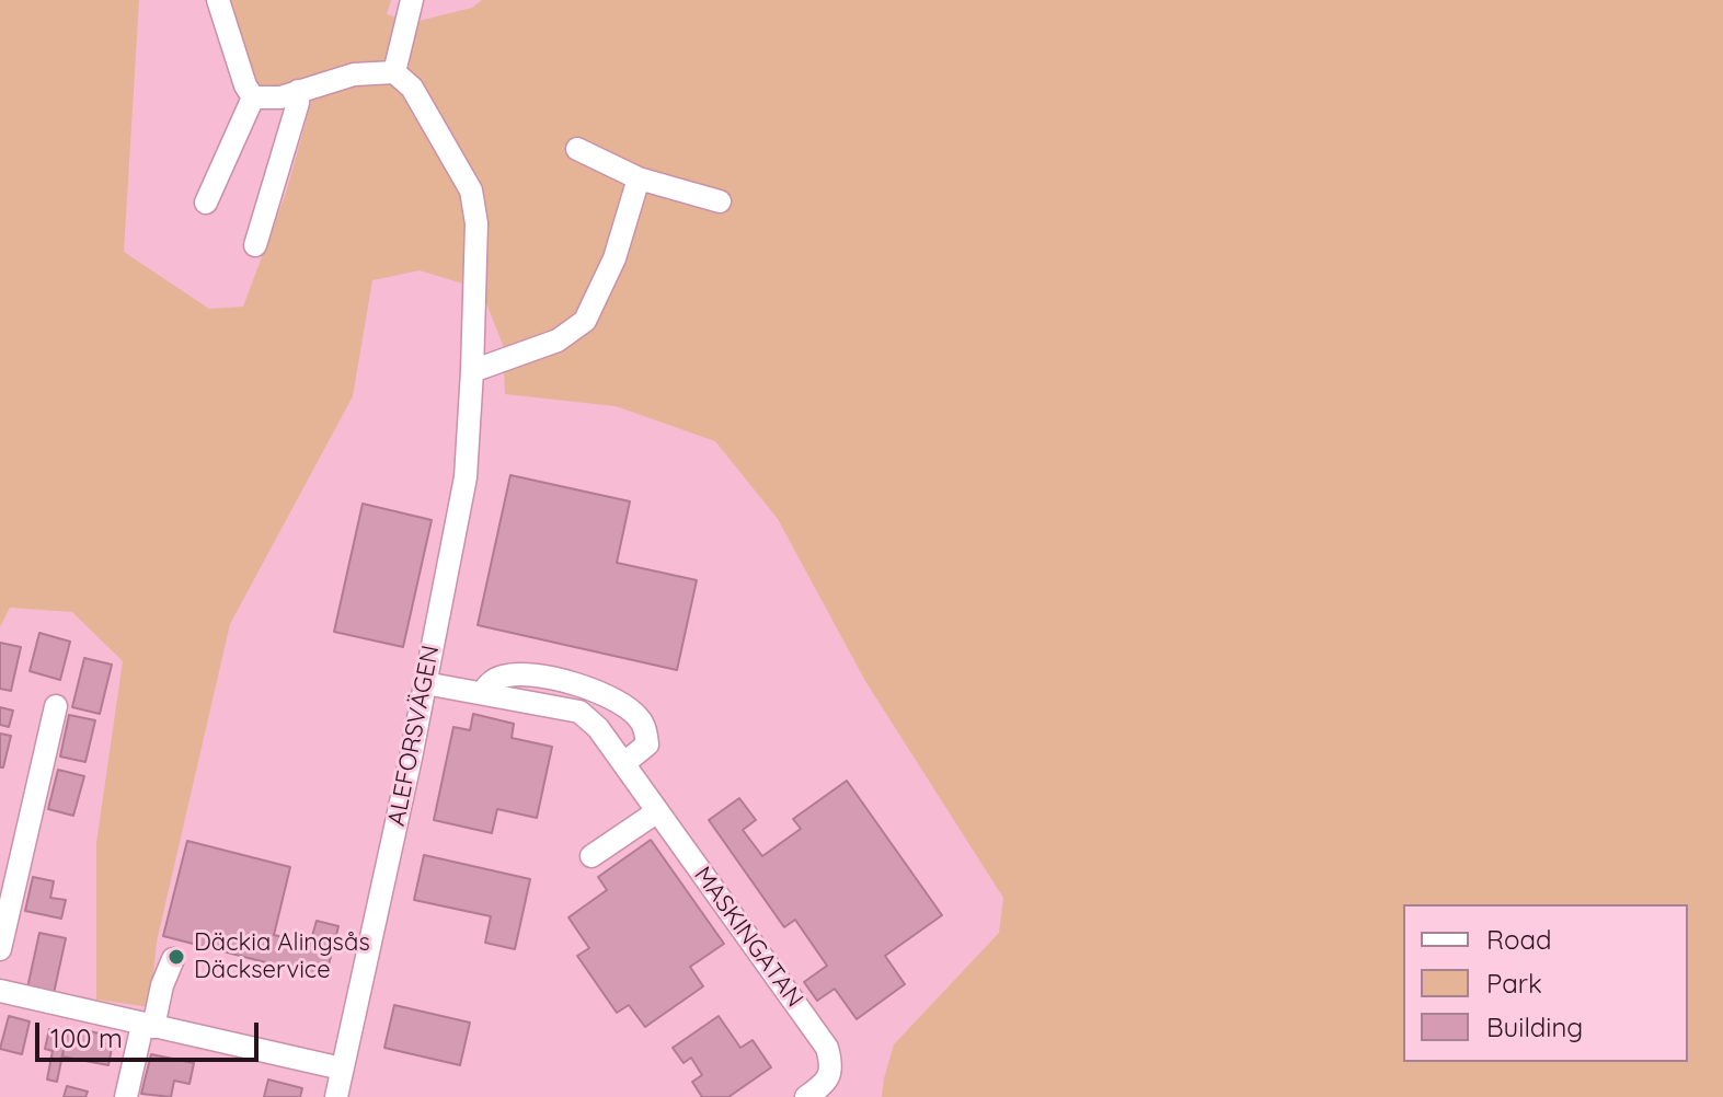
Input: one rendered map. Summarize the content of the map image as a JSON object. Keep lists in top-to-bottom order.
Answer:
{
  "streets": {
    "street": ["ALEFORSVÄGEN", "MASKINGATAN"]
  },
  "crossings": [
    ["ALEFORSVÄGEN", "MASKINGATAN"]
  ],
  "places": ["Däckia Alingsås Däckservice"],
  "legend": ["Road", "Park", "Building"],
  "scale_bar": "100 m"
}
